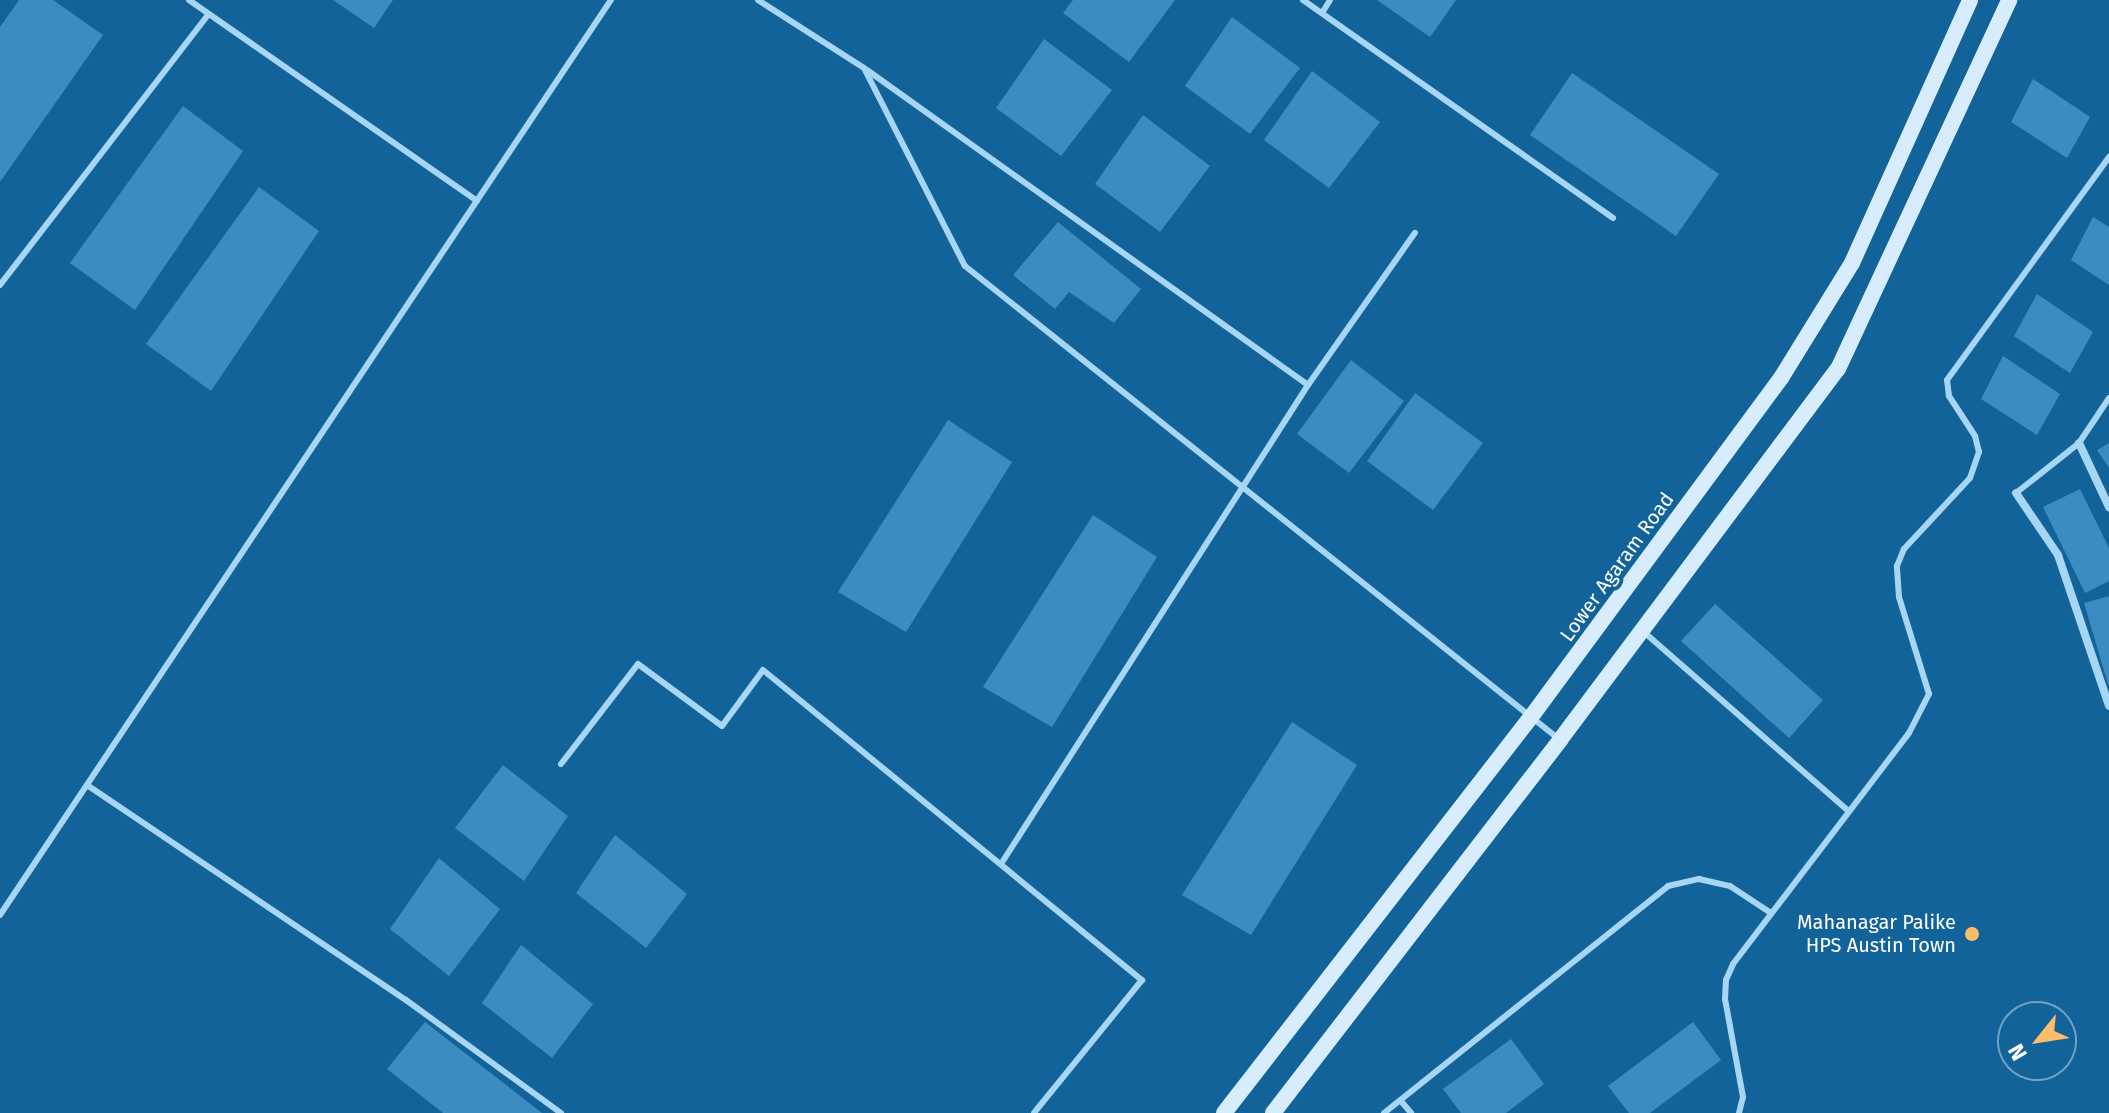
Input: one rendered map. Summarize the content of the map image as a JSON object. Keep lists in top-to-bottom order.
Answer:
{
  "streets": {
    "main road": ["Lower Agaram Road"]
  },
  "places": ["Mahanagar Palike HPS Austin Town"],
  "north": "bottom left"
}
